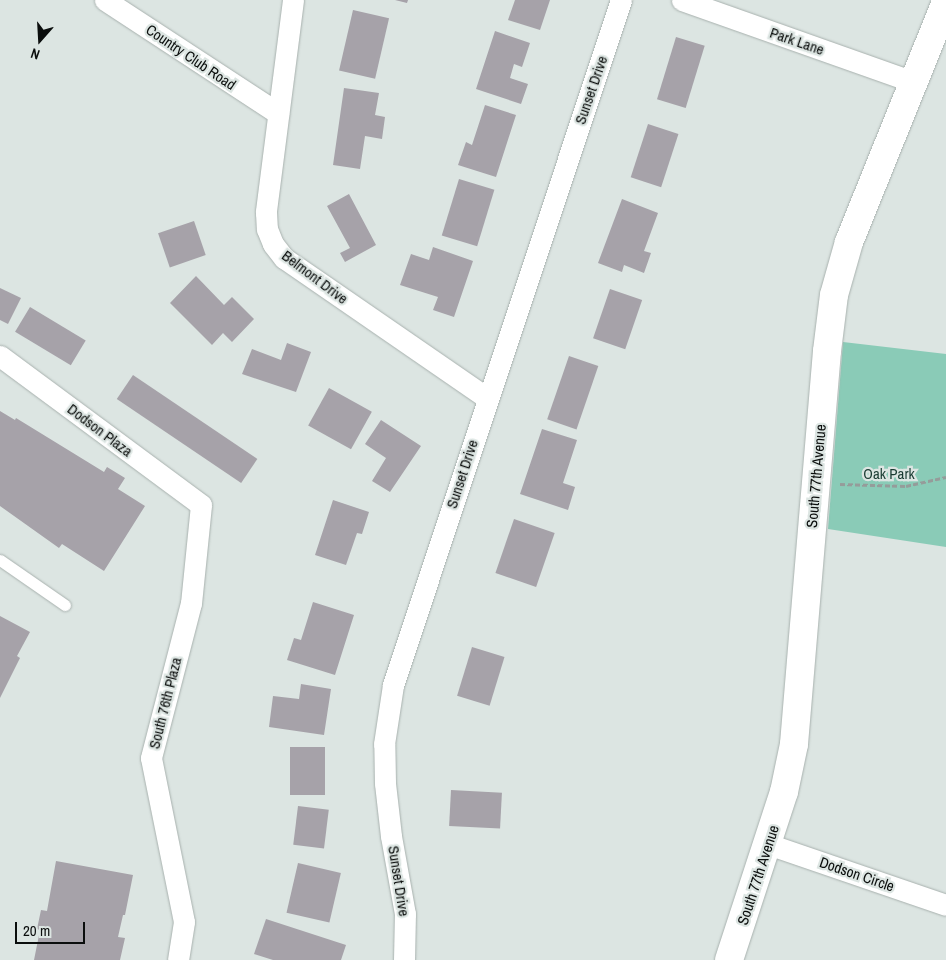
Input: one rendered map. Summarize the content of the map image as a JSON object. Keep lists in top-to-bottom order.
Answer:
{
  "streets": {
    "street": [
      "Park Lane",
      "Country Club Road",
      "Sunset Drive",
      "Belmont Drive",
      "Dodson Plaza",
      "South 77th Avenue",
      "South 76th Plaza",
      "Dodson Circle"
    ]
  },
  "crossings": [
    ["Park Lane", "South 77th Avenue"],
    ["Country Club Road", "Belmont Drive"],
    ["Sunset Drive", "Belmont Drive"],
    ["Dodson Plaza", "South 76th Plaza"],
    ["South 77th Avenue", "Dodson Circle"]
  ],
  "parks": ["Oak Park"],
  "scale_bar": "20 m",
  "north": "bottom"
}
